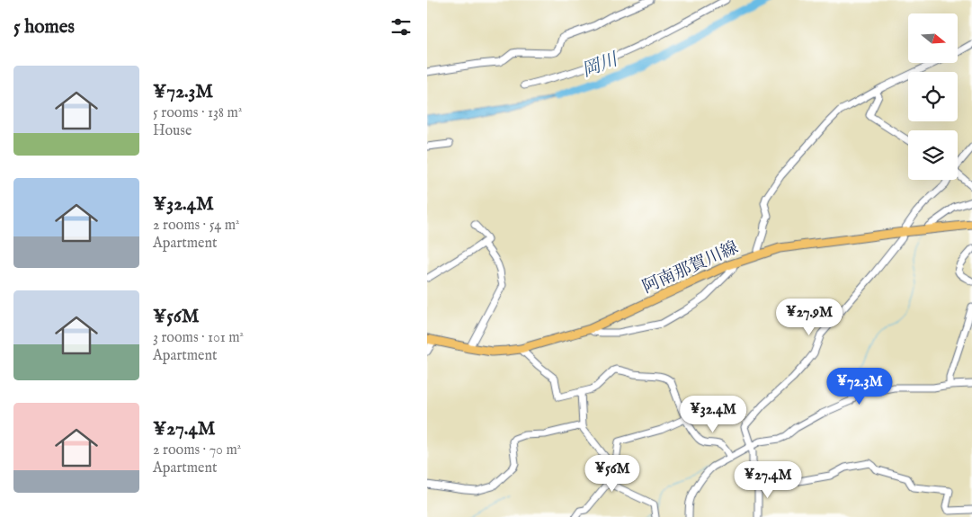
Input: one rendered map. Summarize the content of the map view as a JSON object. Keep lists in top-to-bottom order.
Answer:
{
  "streets": {
    "main road": ["阿南那賀川線"]
  },
  "water": ["岡川"],
  "north": "right",
  "page": {
    "heading": "5 homes",
    "list": [
      {
        "name": "¥72.3M",
        "note": "5 rooms · 138 m² · House"
      },
      {
        "name": "¥32.4M",
        "note": "2 rooms · 54 m² · Apartment"
      },
      {
        "name": "¥56M",
        "note": "3 rooms · 101 m² · Apartment"
      },
      {
        "name": "¥27.4M",
        "note": "2 rooms · 70 m² · Apartment"
      }
    ],
    "price": [
      "¥27.9M",
      "¥72.3M",
      "¥32.4M",
      "¥56M",
      "¥27.4M"
    ]
  }
}
